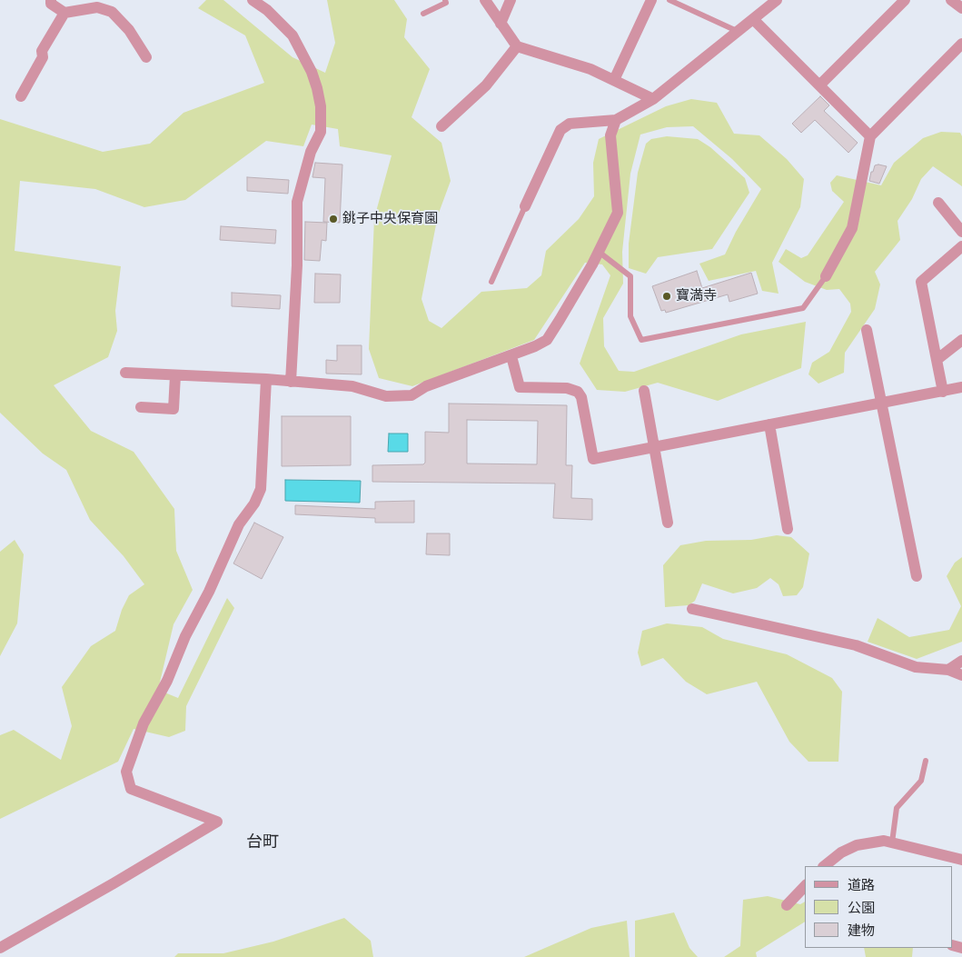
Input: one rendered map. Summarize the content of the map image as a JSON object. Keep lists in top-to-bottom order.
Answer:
{
  "districts": ["台町"],
  "places": ["銚子中央保育園", "寶満寺"],
  "legend": ["道路", "公園", "建物"]
}
